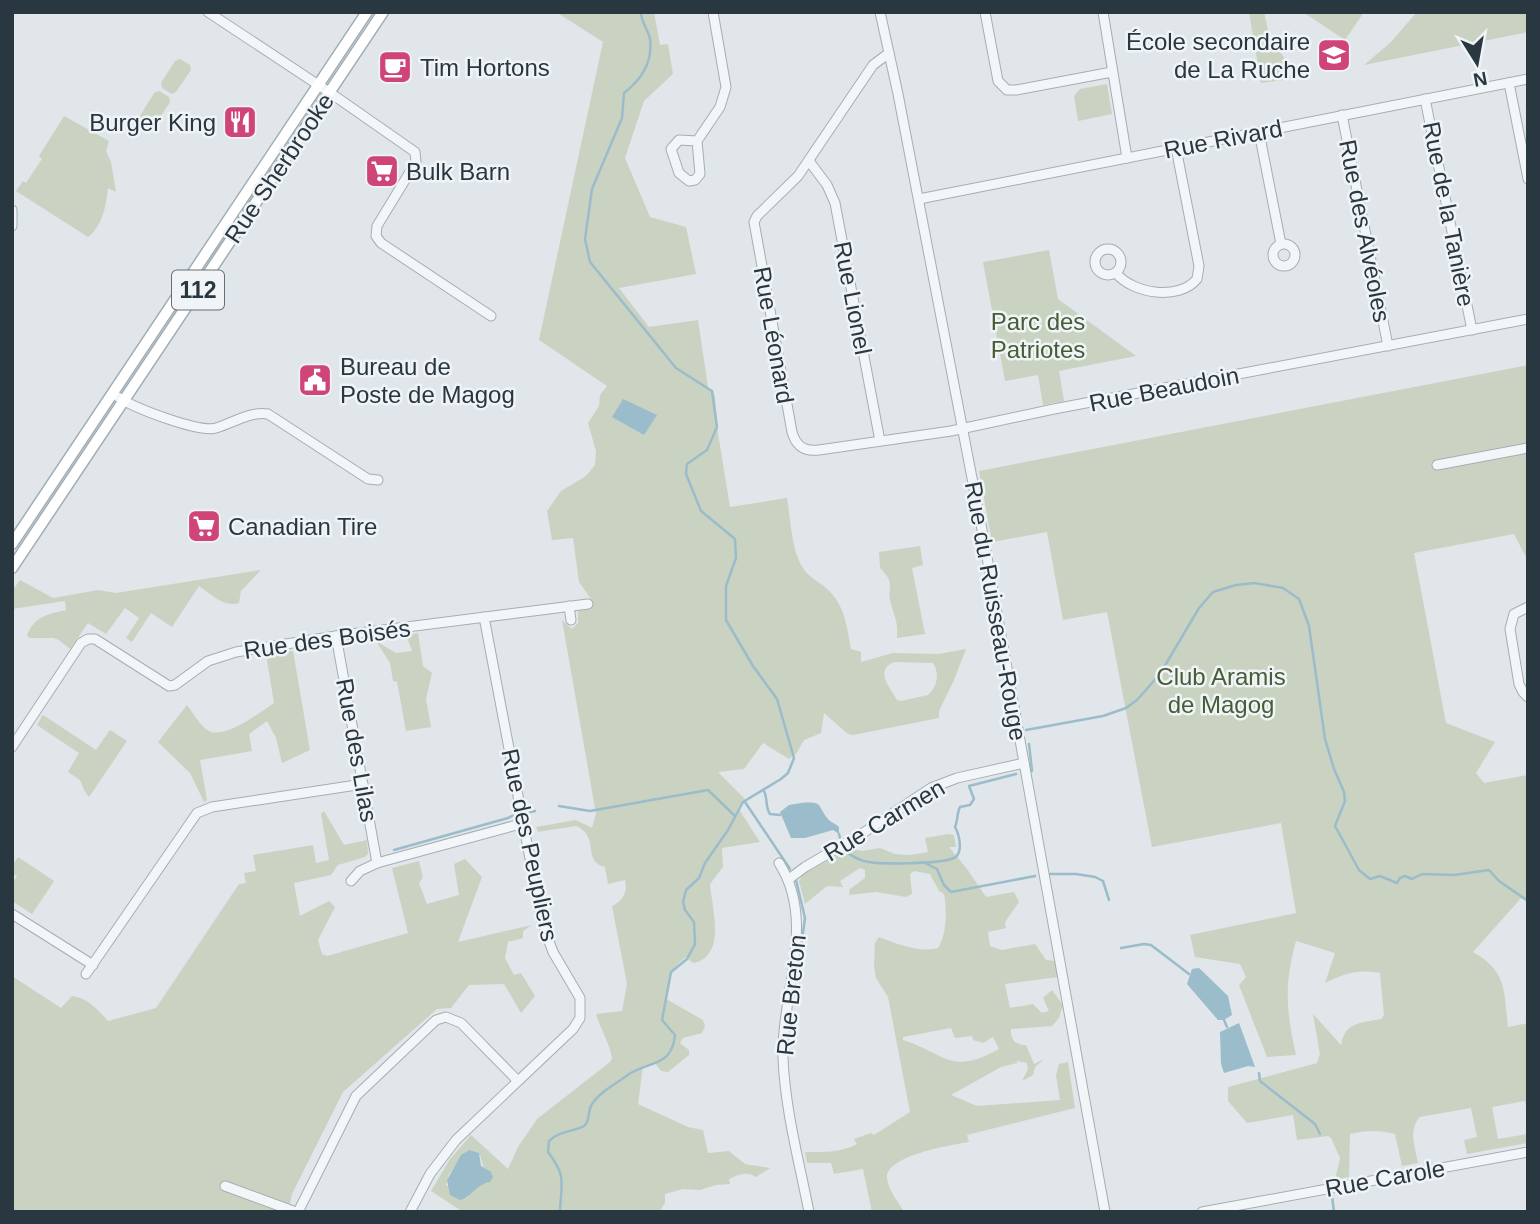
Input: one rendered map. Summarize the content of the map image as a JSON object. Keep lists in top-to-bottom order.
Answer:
{
  "streets": {
    "main road": ["Rue Sherbrooke", "112"],
    "street": [
      "Rue Rivard",
      "Rue de la Tanière",
      "Rue des Alvéoles",
      "Rue Lionel",
      "Rue Léonard",
      "Rue Beaudoin",
      "Rue du Ruisseau-Rouge",
      "Rue des Boisés",
      "Rue des Lilas",
      "Rue Carmen",
      "Rue des Peupliers",
      "Rue Breton",
      "Rue Carole"
    ]
  },
  "crossings": [
    ["Rue Rivard", "Rue de la Tanière"],
    ["Rue Rivard", "Rue des Alvéoles"],
    ["Rue Rivard", "Rue du Ruisseau-Rouge"],
    ["Rue de la Tanière", "Rue Beaudoin"],
    ["Rue des Alvéoles", "Rue Beaudoin"],
    ["Rue Lionel", "Rue Léonard"],
    ["Rue Lionel", "Rue Beaudoin"],
    ["Rue Léonard", "Rue Beaudoin"],
    ["Rue Beaudoin", "Rue du Ruisseau-Rouge"],
    ["Rue du Ruisseau-Rouge", "Rue Carmen"],
    ["Rue des Boisés", "Rue des Lilas"],
    ["Rue des Boisés", "Rue des Peupliers"],
    ["Rue Carmen", "Rue Breton"]
  ],
  "parks": ["Parc des Patriotes", "Club Aramis de Magog"],
  "places": {
    "school or university": ["École secondaire de La Ruche"],
    "cafe": ["Tim Hortons"],
    "restaurant": ["Burger King"],
    "supermarket": ["Bulk Barn", "Canadian Tire"],
    "public building": ["Bureau de Poste de Magog"]
  },
  "north": "bottom"
}
